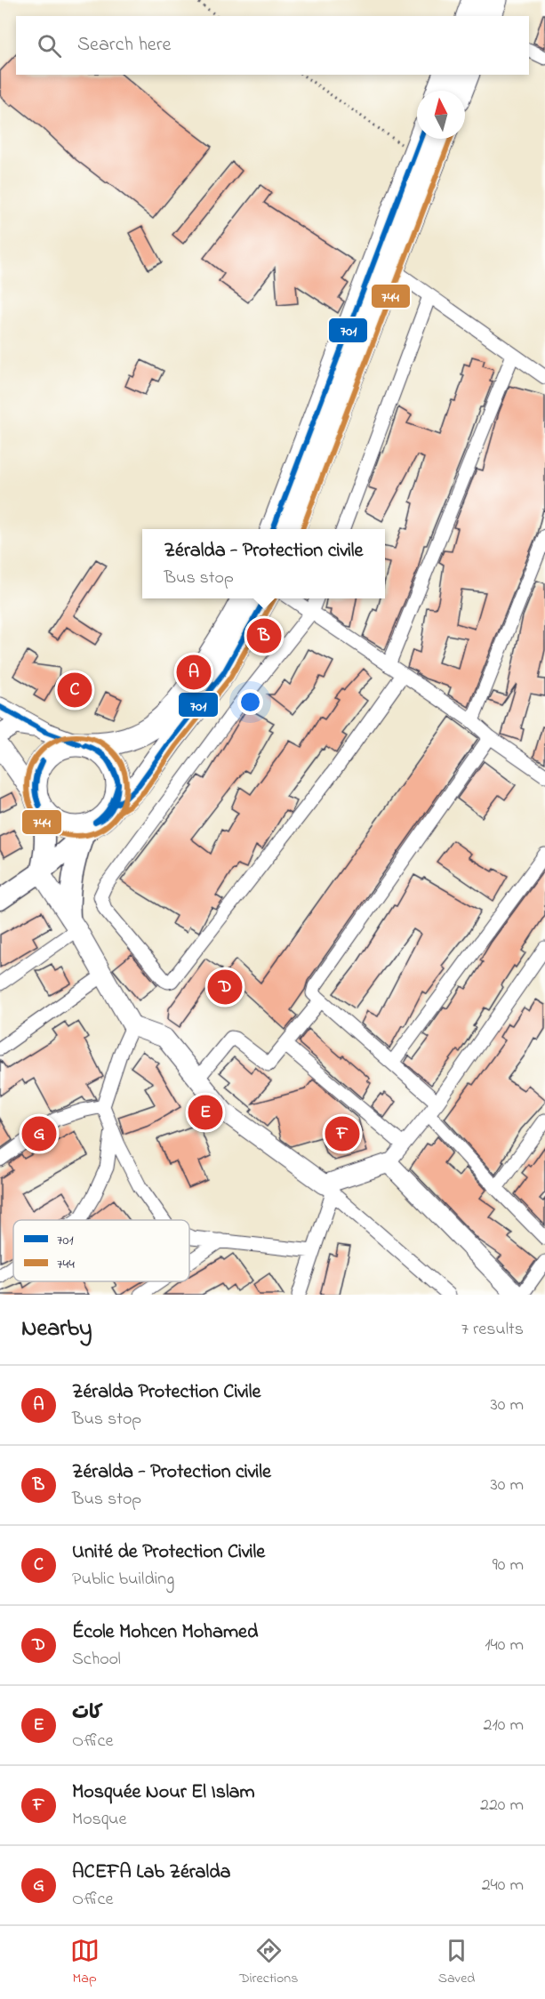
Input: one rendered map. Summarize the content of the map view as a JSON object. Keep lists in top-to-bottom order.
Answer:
{
  "lines": ["transit line 701", "transit line 744"],
  "legend": ["701", "744"],
  "north": "top",
  "page": {
    "search": "Search here",
    "popup": ["Zéralda - Protection civile", "Bus stop"],
    "pins": [
      "B",
      "A",
      "C",
      "D",
      "E",
      "F",
      "G"
    ],
    "heading": ["Nearby", "7 results"],
    "list": [
      {
        "mark": "A",
        "name": "Zéralda Protection Civile",
        "note": "Bus stop",
        "value": "30 m"
      },
      {
        "mark": "B",
        "name": "Zéralda - Protection civile",
        "note": "Bus stop",
        "value": "30 m"
      },
      {
        "mark": "C",
        "name": "Unité de Protection Civile",
        "note": "Public building",
        "value": "90 m"
      },
      {
        "mark": "D",
        "name": "École Mohcen Mohamed",
        "note": "School",
        "value": "140 m"
      },
      {
        "mark": "E",
        "name": "كات",
        "note": "Office",
        "value": "210 m"
      },
      {
        "mark": "F",
        "name": "Mosquée Nour El Islam",
        "note": "Mosque",
        "value": "220 m"
      },
      {
        "mark": "G",
        "name": "ACEFA Lab Zéralda",
        "note": "Office",
        "value": "240 m"
      }
    ],
    "nav": ["Map", "Directions", "Saved"]
  }
}
